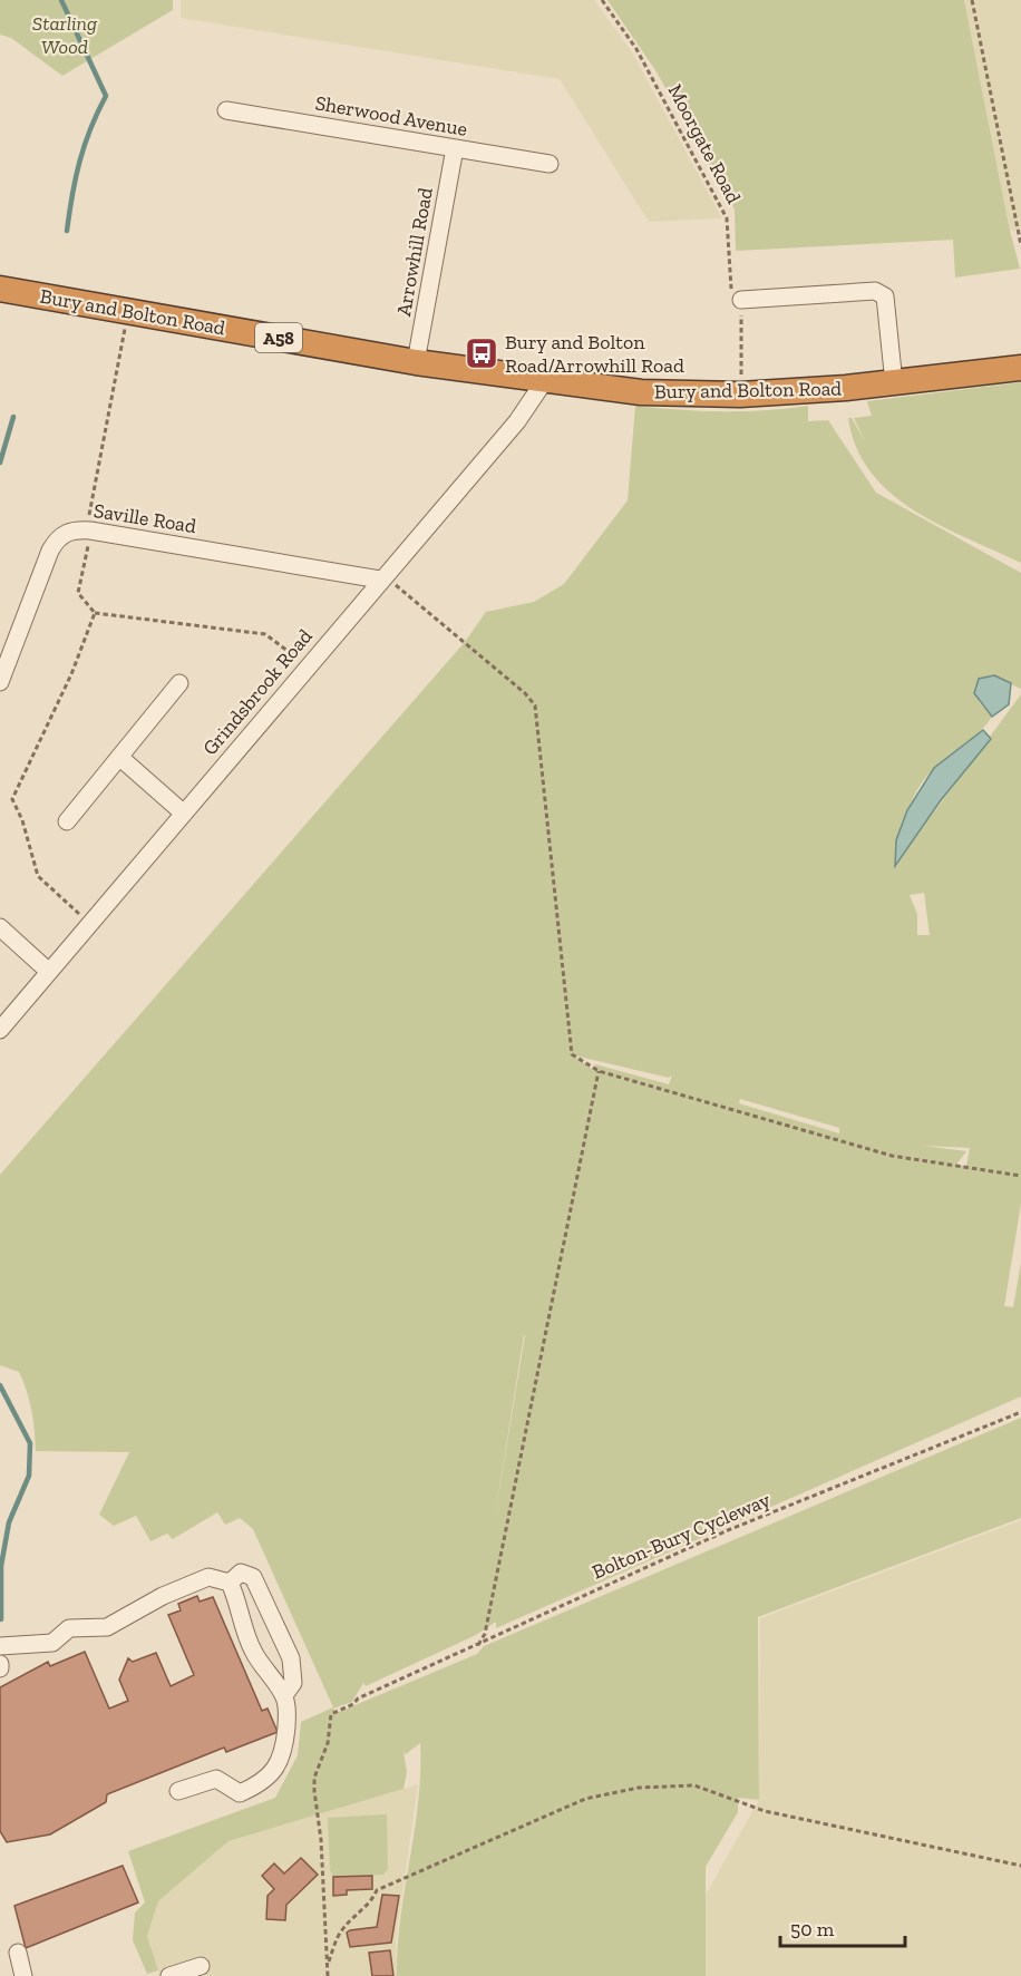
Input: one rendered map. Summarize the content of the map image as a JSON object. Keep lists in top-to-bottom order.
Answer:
{
  "streets": {
    "highway": ["Bury and Bolton Road", "A58"],
    "street": [
      "Sherwood Avenue",
      "Arrowhill Road",
      "Saville Road",
      "Grindsbrook Road"
    ],
    "path": ["Moorgate Road", "Bolton-Bury Cycleway"]
  },
  "crossings": [
    ["Sherwood Avenue", "Arrowhill Road"],
    ["Moorgate Road", "Bury and Bolton Road"],
    ["Arrowhill Road", "Bury and Bolton Road"],
    ["Bury and Bolton Road", "Grindsbrook Road"],
    ["Saville Road", "Grindsbrook Road"]
  ],
  "parks": ["Starling Wood"],
  "places": {
    "bus stop": ["Bury and Bolton Road/Arrowhill Road"]
  },
  "scale_bar": "50 m"
}
